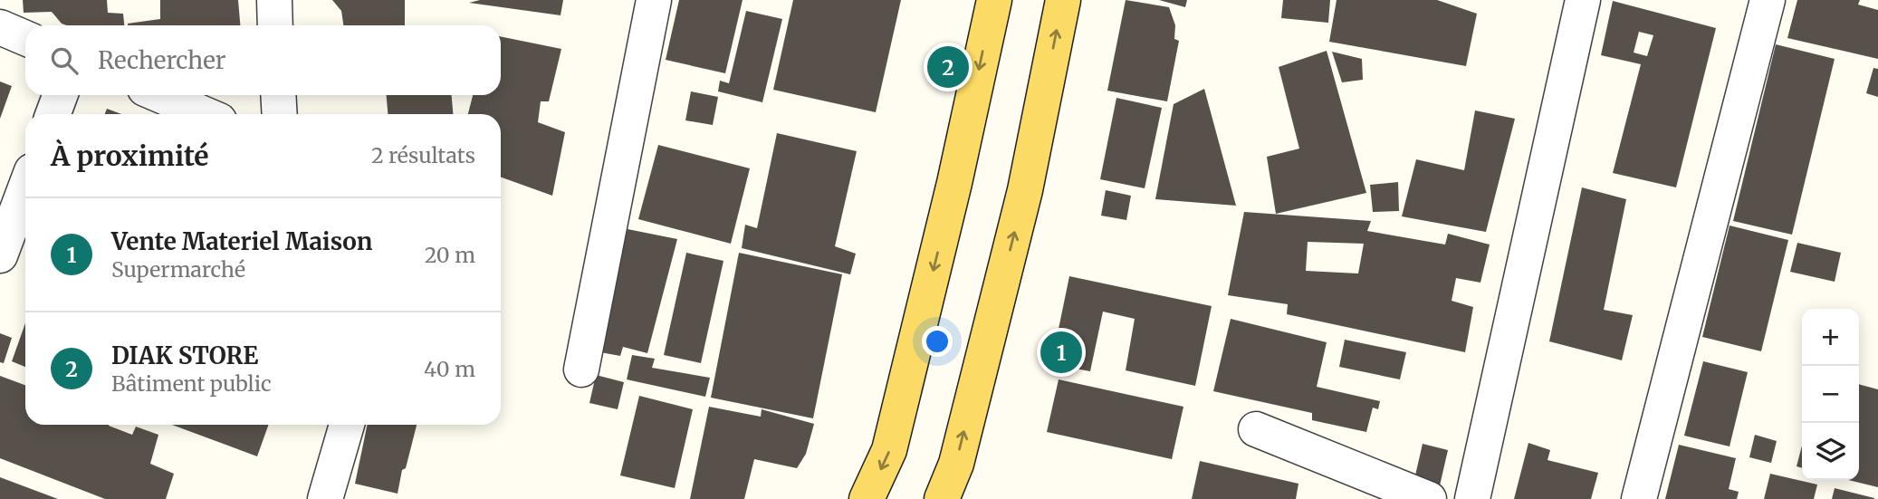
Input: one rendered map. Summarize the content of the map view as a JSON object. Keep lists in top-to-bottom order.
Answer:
{
  "page": {
    "search": "Rechercher",
    "pins": ["2", "1"],
    "heading": ["À proximité", "2 résultats"],
    "list": [
      {
        "mark": "1",
        "name": "Vente Materiel Maison",
        "note": "Supermarché",
        "value": "20 m"
      },
      {
        "mark": "2",
        "name": "DIAK STORE",
        "note": "Bâtiment public",
        "value": "40 m"
      }
    ],
    "map_buttons": ["+", "−"]
  }
}
